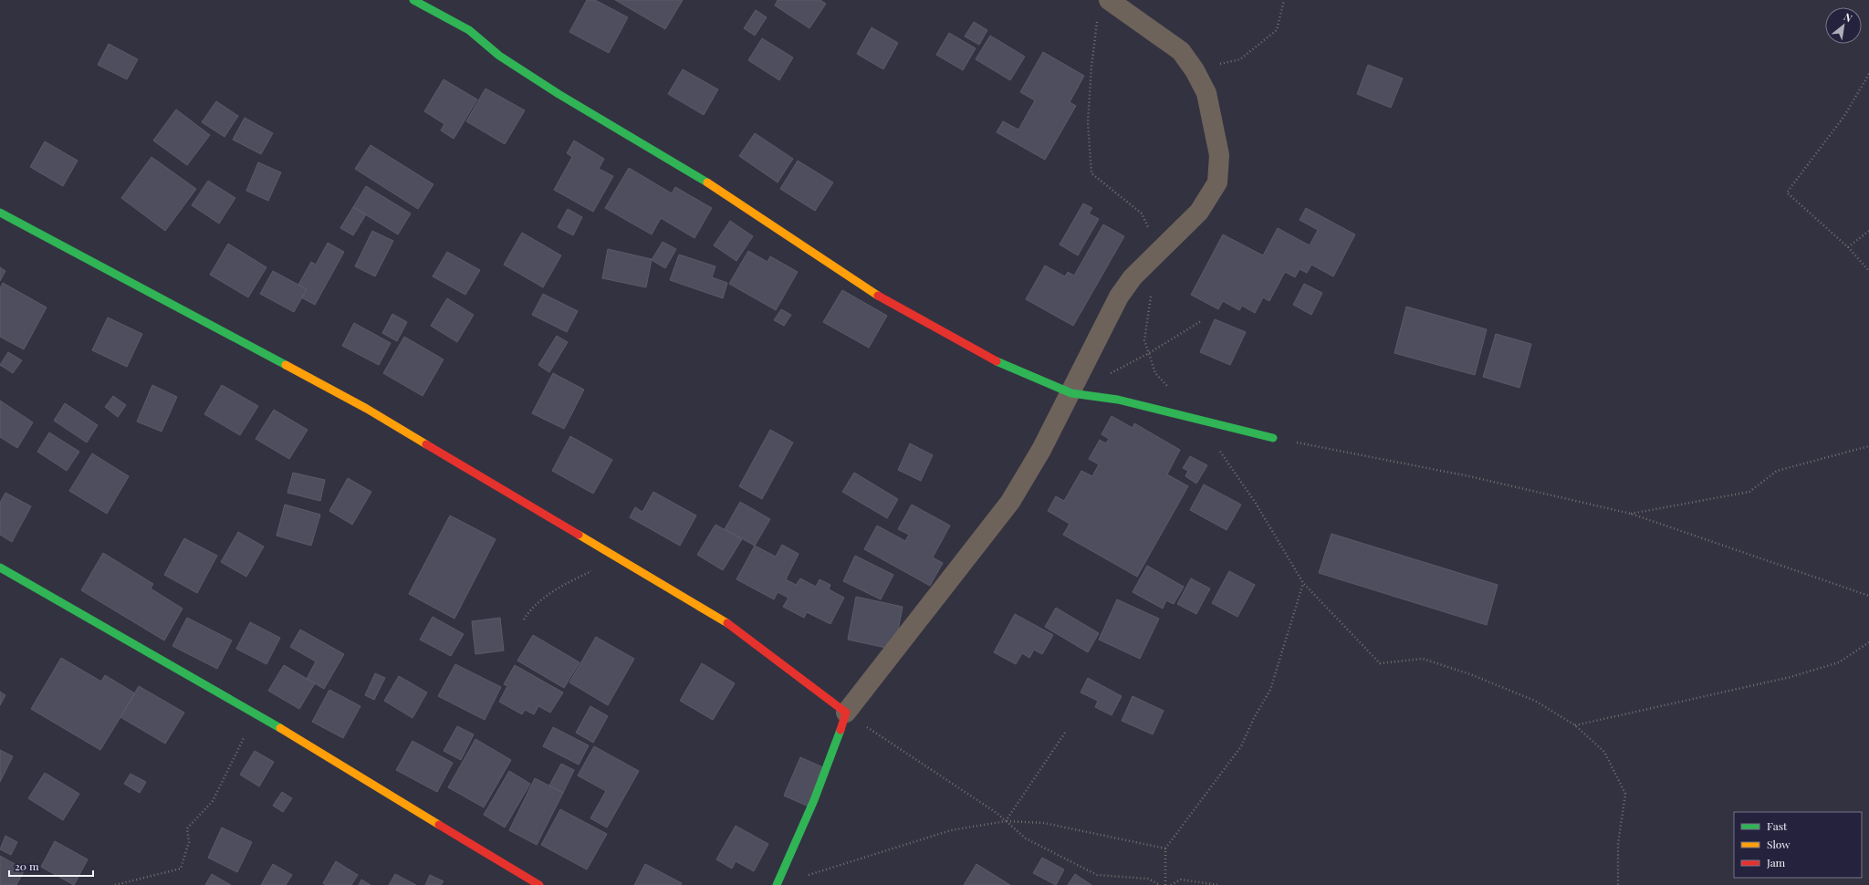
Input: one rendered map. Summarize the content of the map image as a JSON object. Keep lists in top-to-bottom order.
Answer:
{
  "legend": ["Fast", "Slow", "Jam"],
  "scale_bar": "20 m",
  "north": "top right"
}
